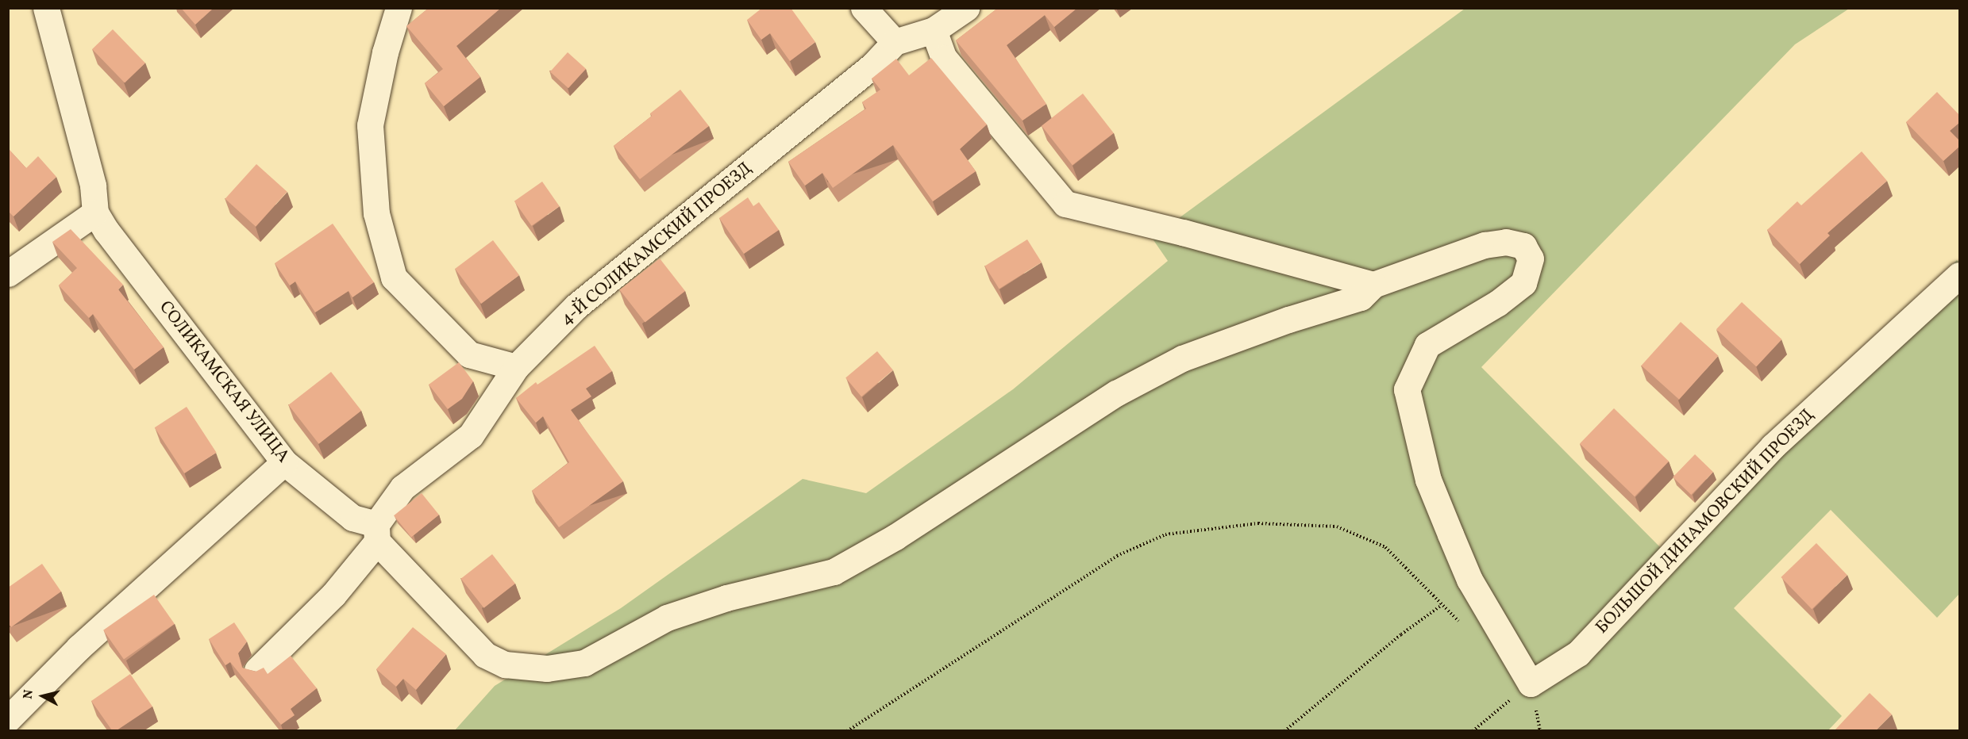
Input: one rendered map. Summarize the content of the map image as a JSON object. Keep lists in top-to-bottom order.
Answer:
{
  "streets": {
    "street": ["4-Й СОЛИКАМСКИЙ ПРОЕЗД", "СОЛИКАМСКАЯ УЛИЦА", "БОЛЬШОЙ ДИНАМОВСКИЙ ПРОЕЗД"]
  },
  "crossings": [
    ["4-Й СОЛИКАМСКИЙ ПРОЕЗД", "СОЛИКАМСКАЯ УЛИЦА"]
  ],
  "north": "left"
}
